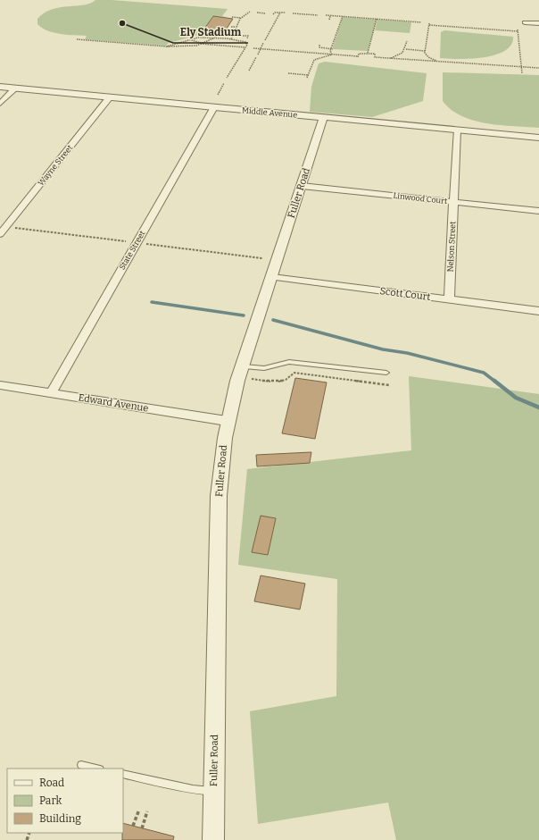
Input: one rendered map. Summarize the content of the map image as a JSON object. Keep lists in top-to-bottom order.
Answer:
{
  "streets": {
    "street": [
      "Middle Avenue",
      "Wayne Street",
      "Fuller Road",
      "Linwood Court",
      "Nelson Street",
      "State Street",
      "Scott Court",
      "Edward Avenue"
    ]
  },
  "crossings": [
    ["Middle Avenue", "Wayne Street"],
    ["Middle Avenue", "Fuller Road"],
    ["Middle Avenue", "Nelson Street"],
    ["Middle Avenue", "State Street"],
    ["Fuller Road", "Linwood Court"],
    ["Fuller Road", "Scott Court"],
    ["Fuller Road", "Edward Avenue"],
    ["Linwood Court", "Nelson Street"],
    ["Nelson Street", "Scott Court"],
    ["State Street", "Edward Avenue"]
  ],
  "places": ["Ely Stadium"],
  "legend": ["Road", "Park", "Building"]
}
